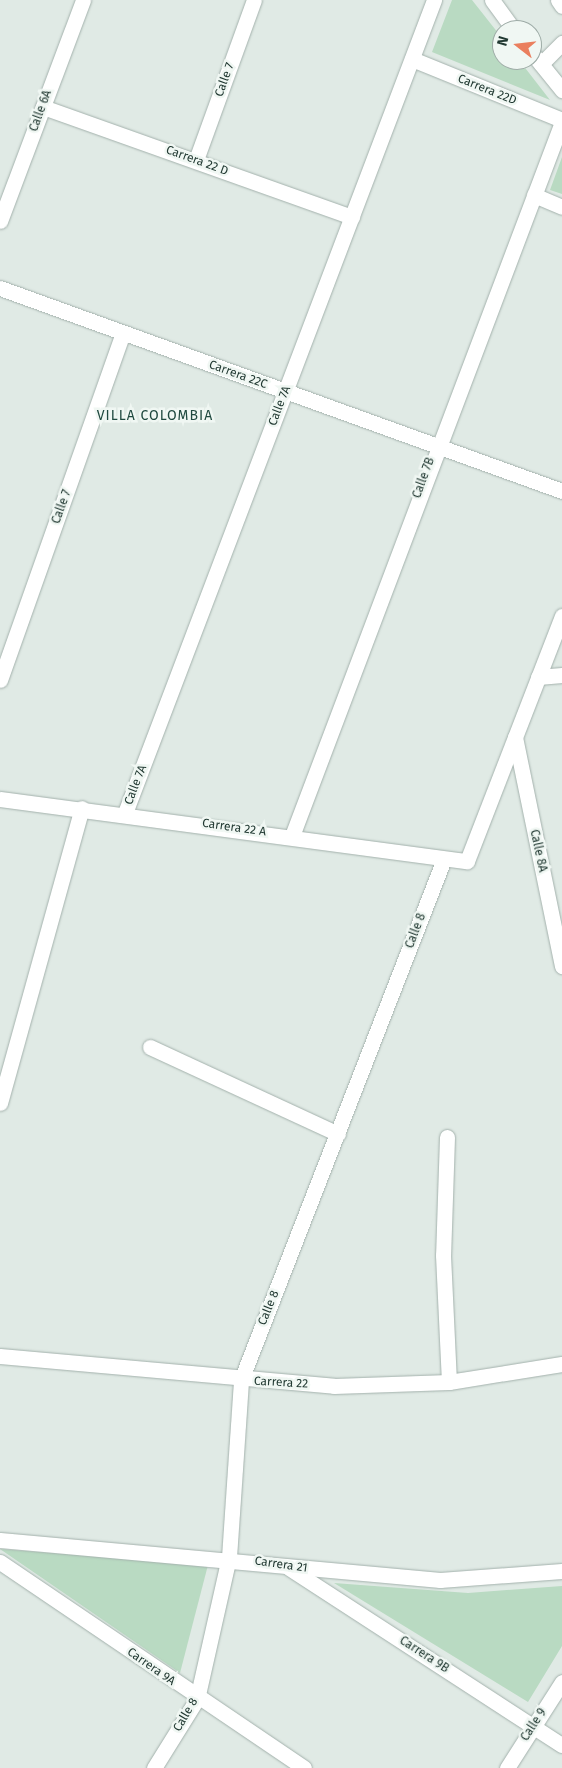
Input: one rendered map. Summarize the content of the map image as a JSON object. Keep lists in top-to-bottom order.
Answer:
{
  "streets": {
    "street": [
      "Calle 7",
      "Carrera 22D",
      "Calle 6A",
      "Carrera 22 D",
      "Carrera 22C",
      "Calle 7A",
      "Calle 7B",
      "Carrera 22 A",
      "Calle 8A",
      "Calle 8",
      "Carrera 22",
      "Carrera 21",
      "Carrera 9B",
      "Carrera 9A",
      "Calle 9"
    ]
  },
  "crossings": [
    ["Calle 7", "Carrera 22 D"],
    ["Calle 7", "Carrera 22C"],
    ["Carrera 22D", "Calle 7A"],
    ["Carrera 22D", "Calle 7B"],
    ["Calle 6A", "Carrera 22 D"],
    ["Carrera 22 D", "Calle 7A"],
    ["Carrera 22C", "Calle 7A"],
    ["Carrera 22C", "Calle 7B"],
    ["Calle 7A", "Carrera 22 A"],
    ["Calle 7B", "Carrera 22 A"],
    ["Carrera 22 A", "Calle 8A"],
    ["Carrera 22 A", "Calle 8"],
    ["Calle 8", "Carrera 22"],
    ["Calle 8", "Carrera 21"],
    ["Calle 8", "Carrera 9A"],
    ["Carrera 21", "Carrera 9B"],
    ["Carrera 9B", "Calle 9"]
  ],
  "districts": ["VILLA COLOMBIA"],
  "north": "left"
}
